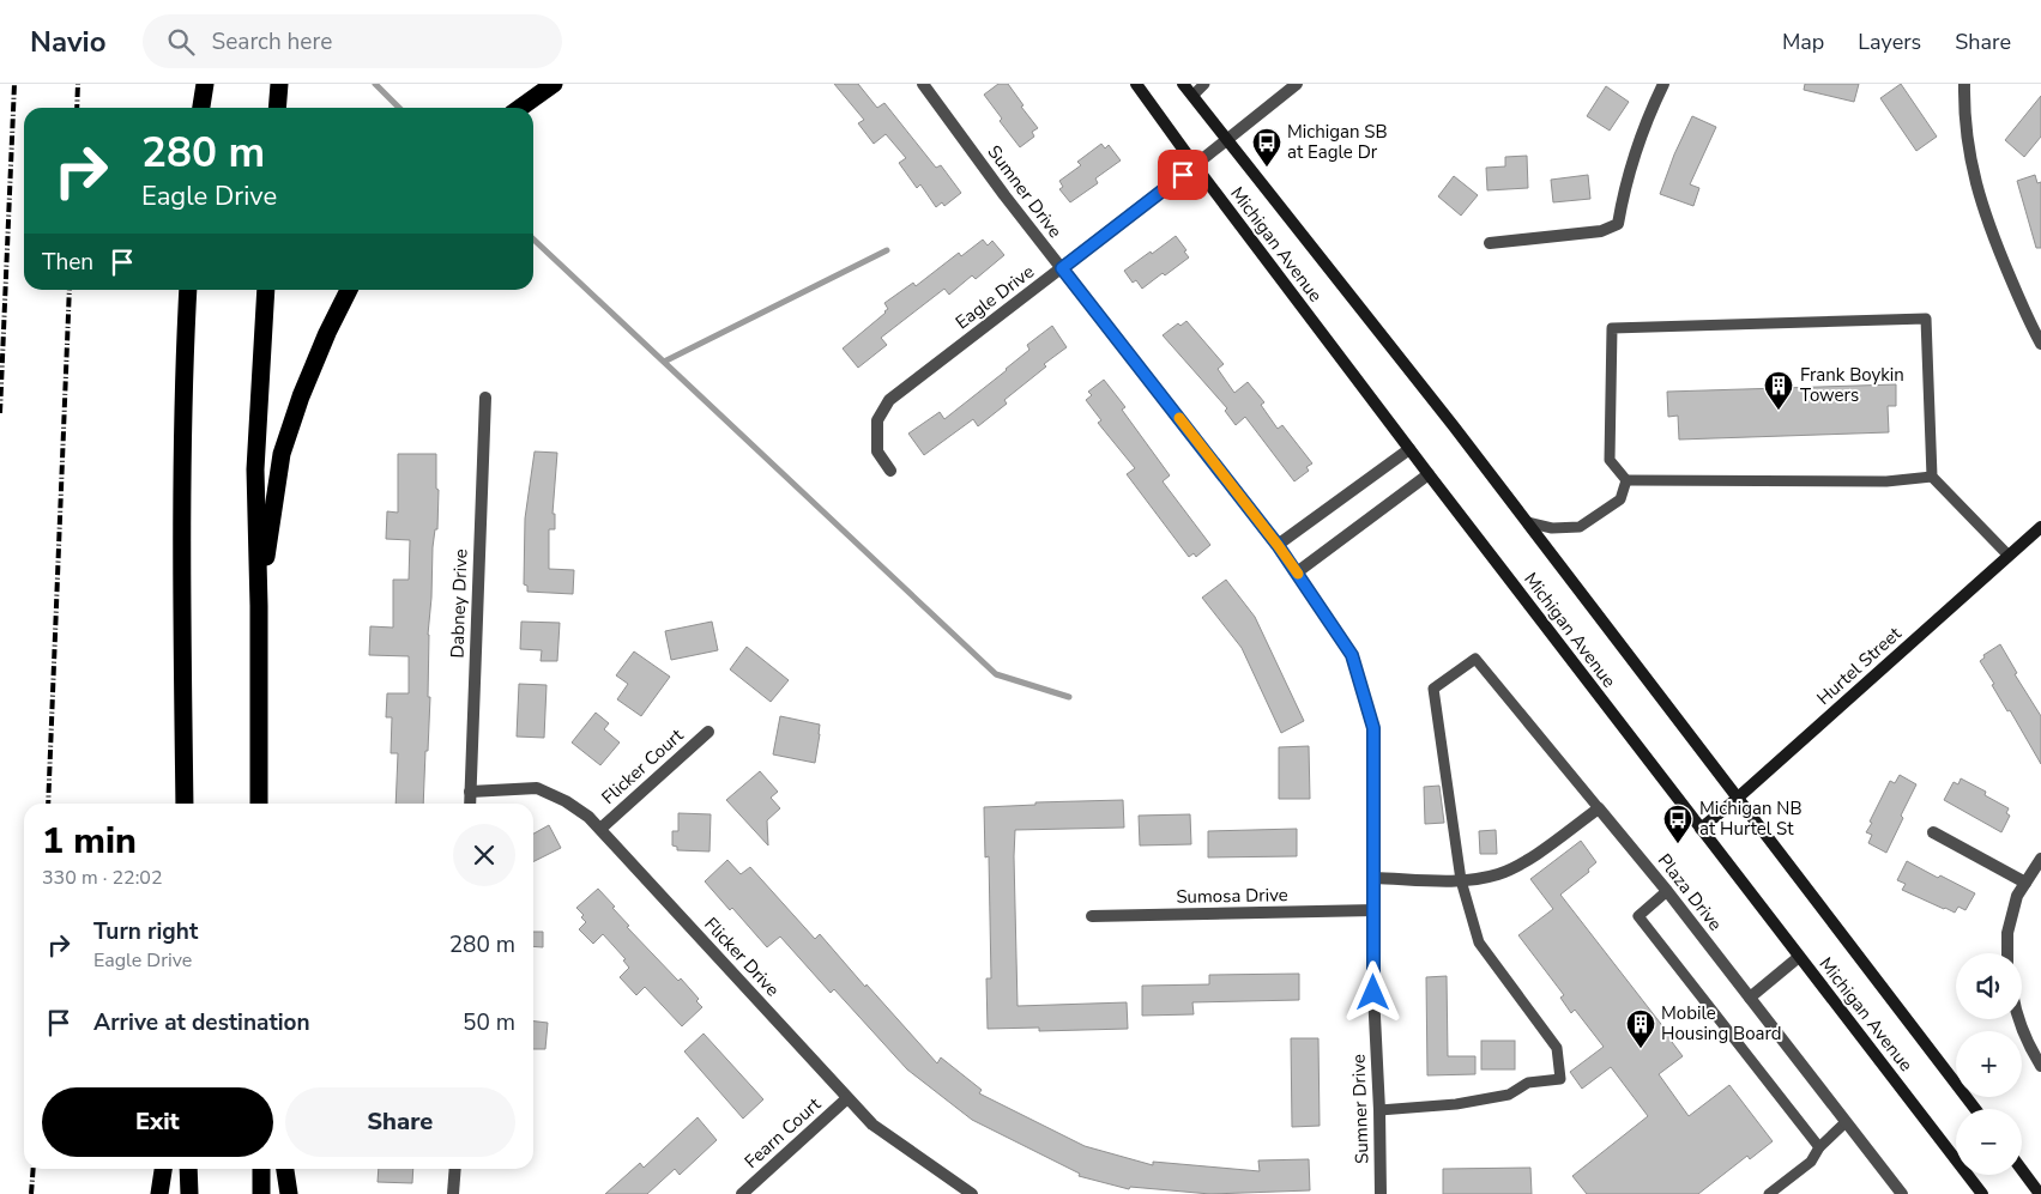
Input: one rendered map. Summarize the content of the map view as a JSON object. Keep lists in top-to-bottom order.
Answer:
{
  "streets": {
    "main road": ["Michigan Avenue", "Hurtel Street"],
    "street": [
      "Sumner Drive",
      "Eagle Drive",
      "Dabney Drive",
      "Flicker Court",
      "Plaza Drive",
      "Sumosa Drive",
      "Flicker Drive",
      "Fearn Court"
    ]
  },
  "crossings": [
    ["Sumner Drive", "Eagle Drive"],
    ["Sumner Drive", "Sumosa Drive"],
    ["Michigan Avenue", "Eagle Drive"],
    ["Michigan Avenue", "Hurtel Street"],
    ["Dabney Drive", "Flicker Drive"],
    ["Flicker Court", "Flicker Drive"],
    ["Flicker Drive", "Fearn Court"]
  ],
  "places": {
    "bus stop": ["Michigan SB at Eagle Dr", "Michigan NB at Hurtel St"],
    "building": ["Frank Boykin Towers", "Mobile Housing Board"]
  },
  "page": {
    "header": "Navio",
    "search": "Search here",
    "nav": ["Map", "Layers", "Share"],
    "turn": ["280 m", "Eagle Drive"],
    "then": "Then",
    "heading": ["1 min", "330 m · 22:02"],
    "list": [
      {
        "name": "Turn right",
        "note": "Eagle Drive",
        "value": "280 m"
      },
      {
        "name": "Arrive at destination",
        "value": "50 m"
      }
    ],
    "map_buttons": ["+", "−"],
    "buttons": ["Exit", "Share"]
  }
}
